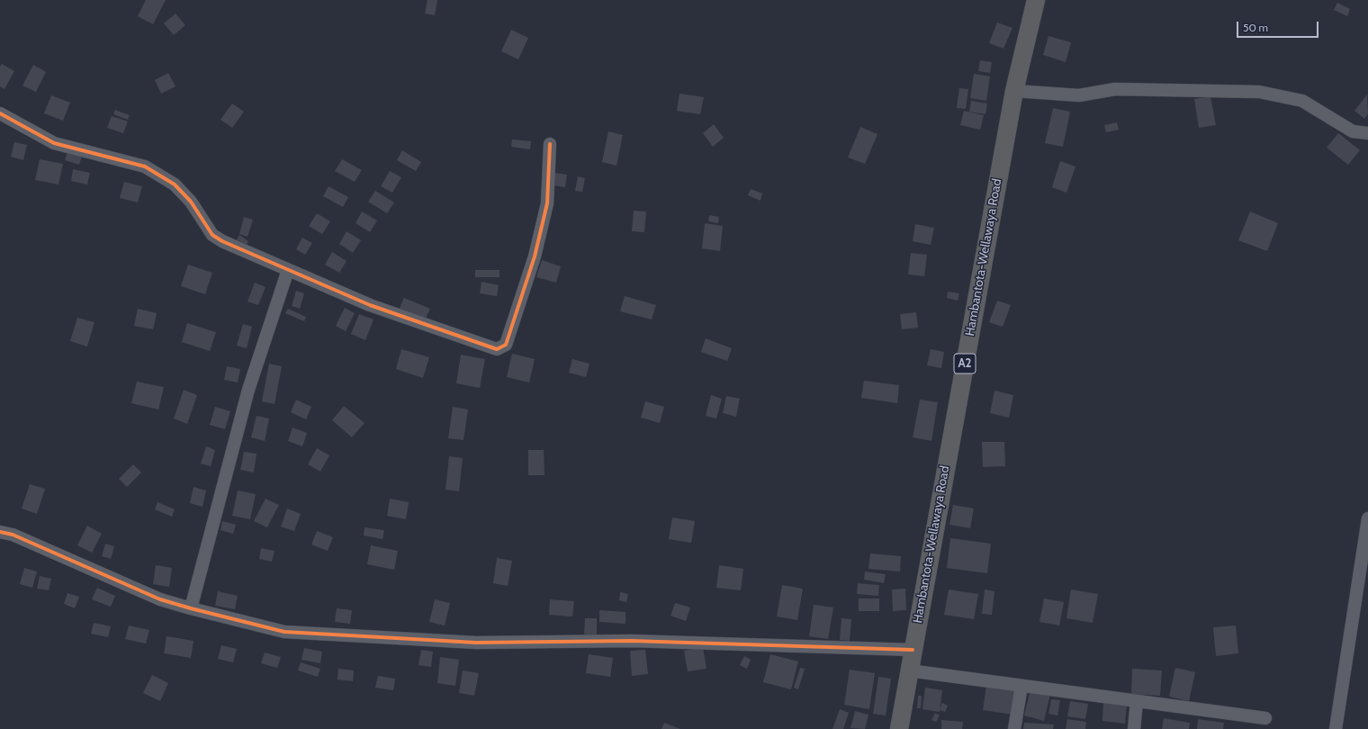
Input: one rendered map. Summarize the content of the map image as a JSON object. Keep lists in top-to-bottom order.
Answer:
{
  "streets": {
    "highway": ["Hambantota-Wellawaya Road", "A2"]
  },
  "scale_bar": "50 m"
}
